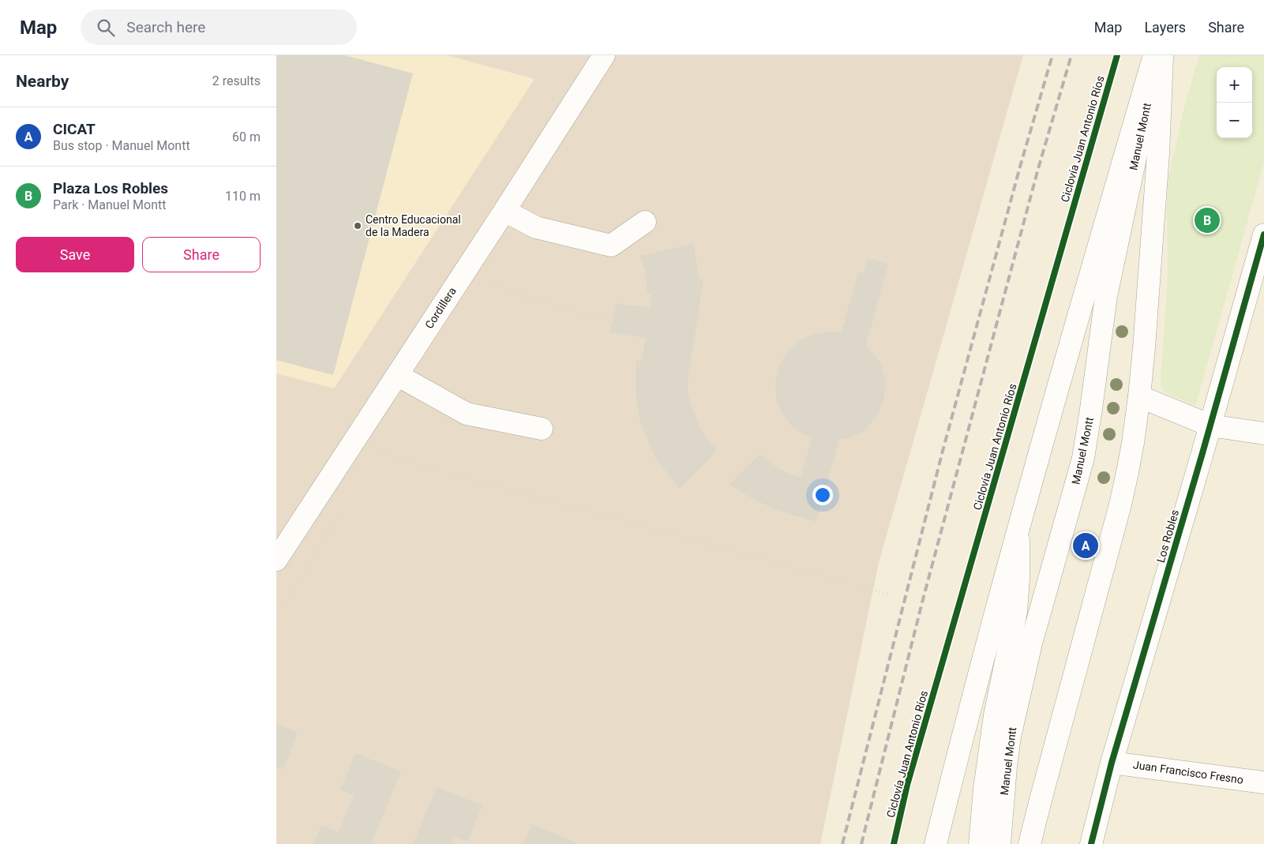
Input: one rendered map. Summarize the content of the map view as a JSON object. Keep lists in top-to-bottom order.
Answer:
{
  "streets": {
    "main road": [
      "Manuel Montt",
      "Cordillera",
      "Los Robles",
      "Juan Francisco Fresno"
    ],
    "cycle path": ["Ciclovía Juan Antonio Ríos"]
  },
  "crossings": [
    ["Los Robles", "Juan Francisco Fresno"]
  ],
  "places": ["Centro Educacional de la Madera"],
  "page": {
    "header": "Map",
    "search": "Search here",
    "nav": ["Map", "Layers", "Share"],
    "heading": ["Nearby", "2 results"],
    "map_buttons": ["+", "−"],
    "list": [
      {
        "mark": "A",
        "name": "CICAT",
        "note": "Bus stop · Manuel Montt",
        "value": "60 m"
      },
      {
        "mark": "B",
        "name": "Plaza Los Robles",
        "note": "Park · Manuel Montt",
        "value": "110 m"
      }
    ],
    "pins": ["B", "A"],
    "buttons": ["Save", "Share"]
  }
}
